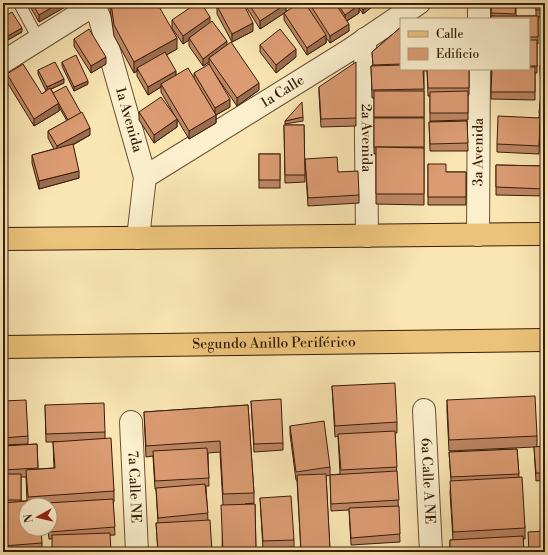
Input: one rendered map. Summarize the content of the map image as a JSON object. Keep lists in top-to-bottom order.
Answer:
{
  "streets": {
    "main road": ["Segundo Anillo Periférico"],
    "street": [
      "1a Calle",
      "1a Avenida",
      "2a Avenida",
      "3a Avenida",
      "6a Calle A NE",
      "7a Calle NE"
    ]
  },
  "crossings": [
    ["1a Calle", "1a Avenida"],
    ["1a Calle", "2a Avenida"]
  ],
  "legend": ["Calle", "Edificio"],
  "north": "left"
}
